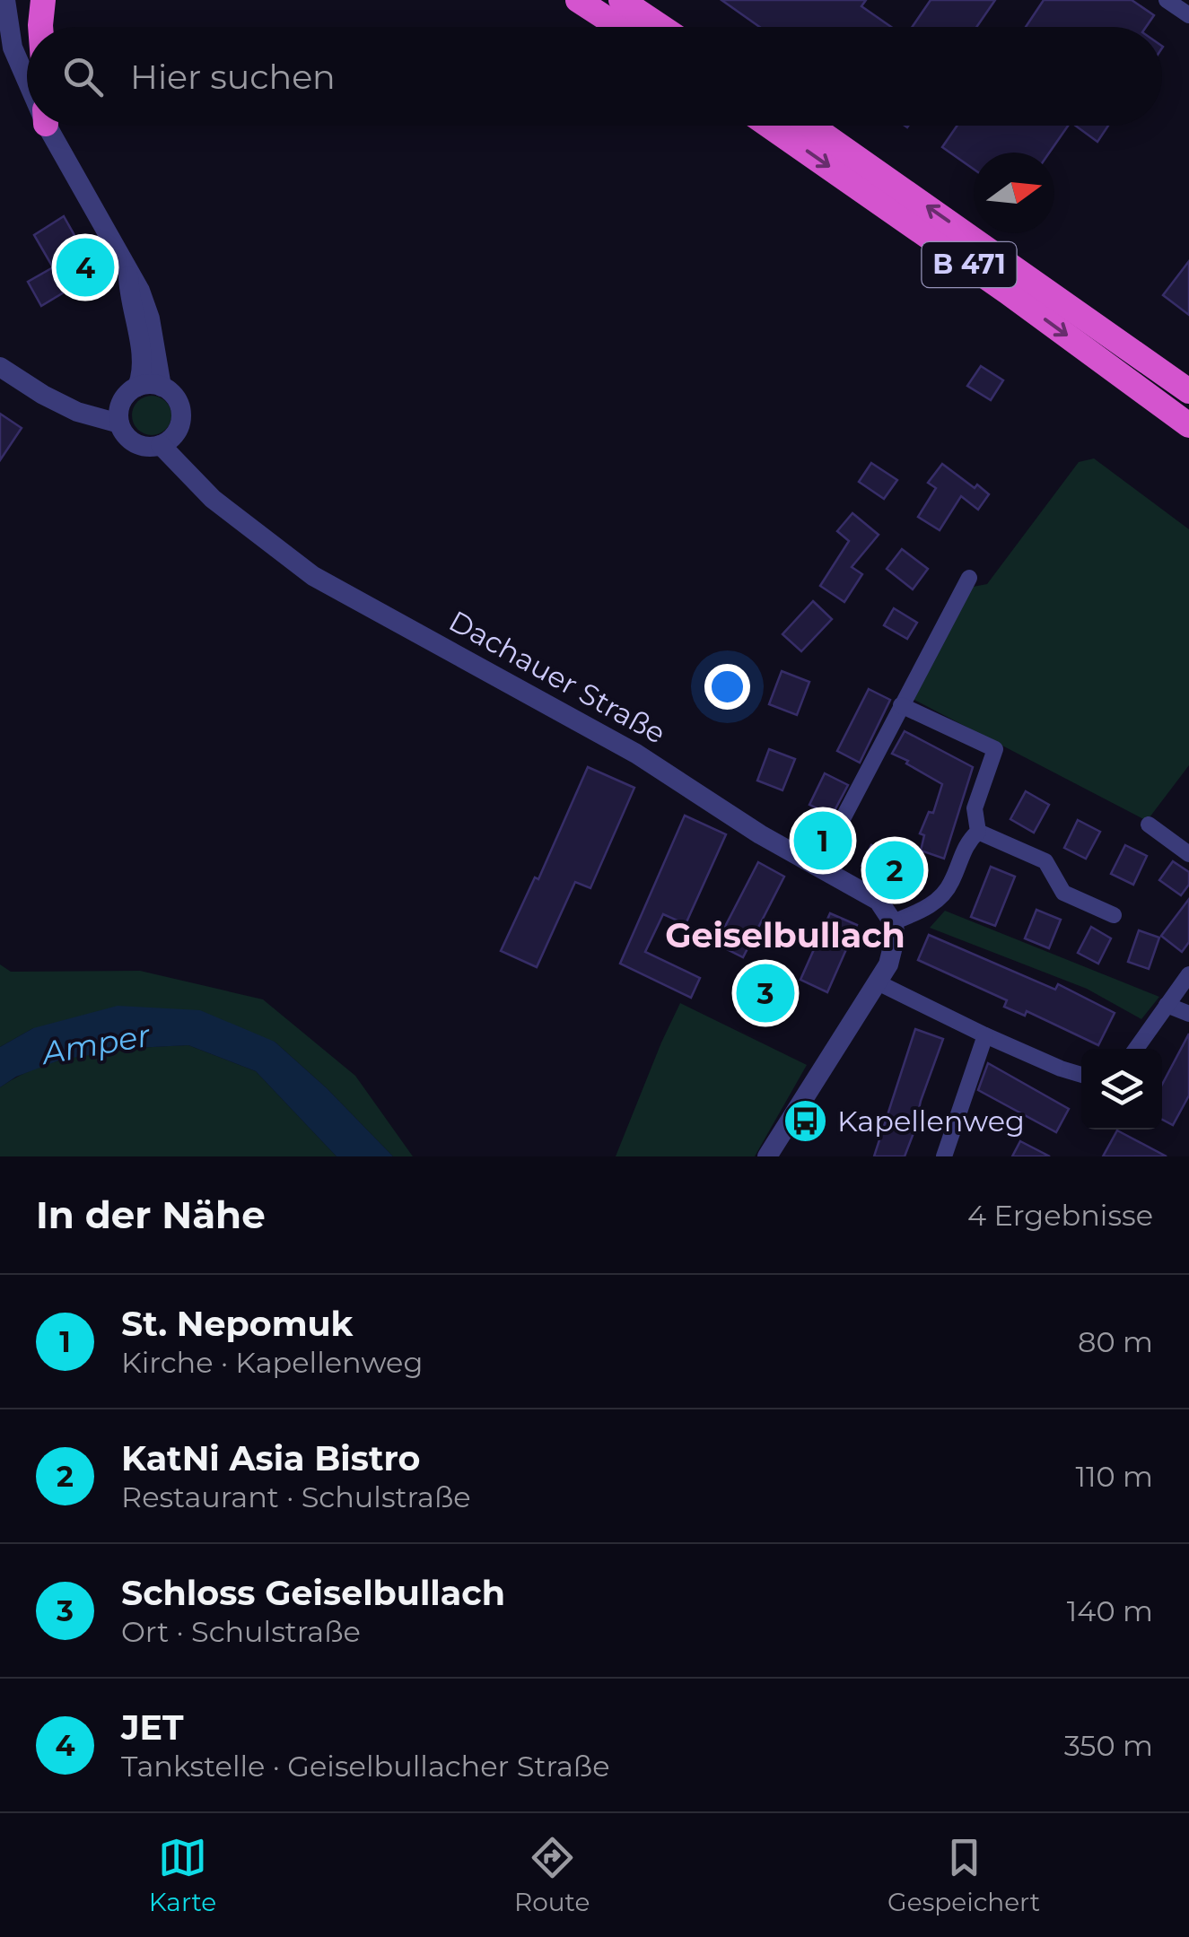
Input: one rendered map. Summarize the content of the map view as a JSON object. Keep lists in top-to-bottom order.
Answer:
{
  "streets": {
    "highway": ["B 471"],
    "street": ["Dachauer Straße"]
  },
  "districts": ["Geiselbullach"],
  "water": ["Amper"],
  "places": {
    "bus stop": ["Kapellenweg"]
  },
  "north": "right",
  "page": {
    "search": "Hier suchen",
    "pins": [
      "4",
      "1",
      "2",
      "3"
    ],
    "heading": ["In der Nähe", "4 Ergebnisse"],
    "list": [
      {
        "mark": "1",
        "name": "St. Nepomuk",
        "note": "Kirche · Kapellenweg",
        "value": "80 m"
      },
      {
        "mark": "2",
        "name": "KatNi Asia Bistro",
        "note": "Restaurant · Schulstraße",
        "value": "110 m"
      },
      {
        "mark": "3",
        "name": "Schloss Geiselbullach",
        "note": "Ort · Schulstraße",
        "value": "140 m"
      },
      {
        "mark": "4",
        "name": "JET",
        "note": "Tankstelle · Geiselbullacher Straße",
        "value": "350 m"
      }
    ],
    "nav": ["Karte", "Route", "Gespeichert"]
  }
}
